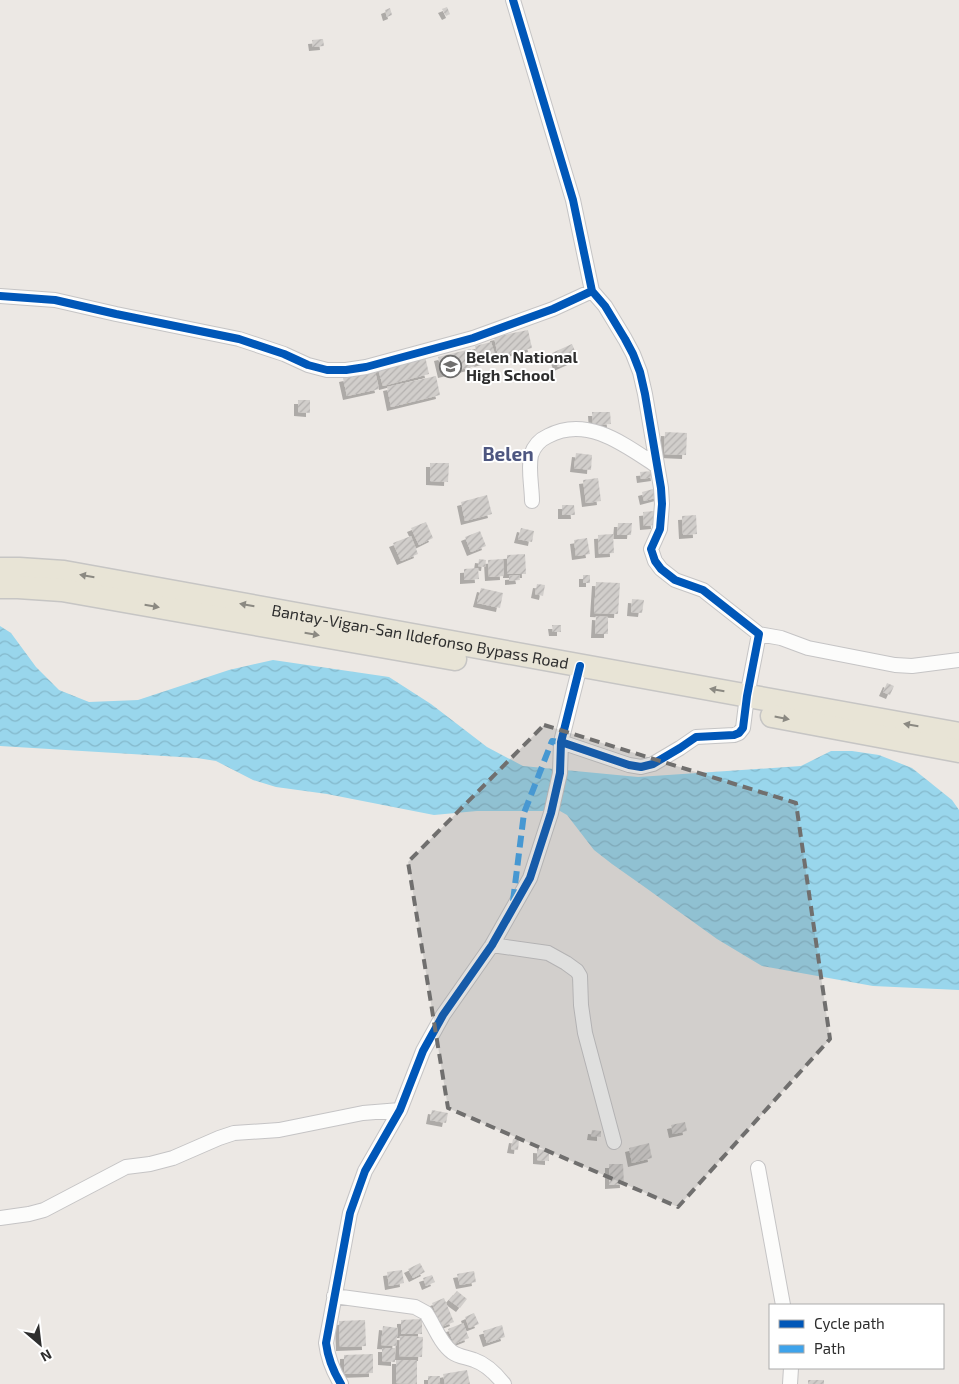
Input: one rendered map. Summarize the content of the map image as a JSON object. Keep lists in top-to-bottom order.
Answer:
{
  "streets": {
    "main road": ["Bantay-Vigan-San Ildefonso Bypass Road"]
  },
  "districts": ["Belen"],
  "places": {
    "school or university": ["Belen National High School"]
  },
  "legend": ["Cycle path", "Path"],
  "north": "bottom right"
}
